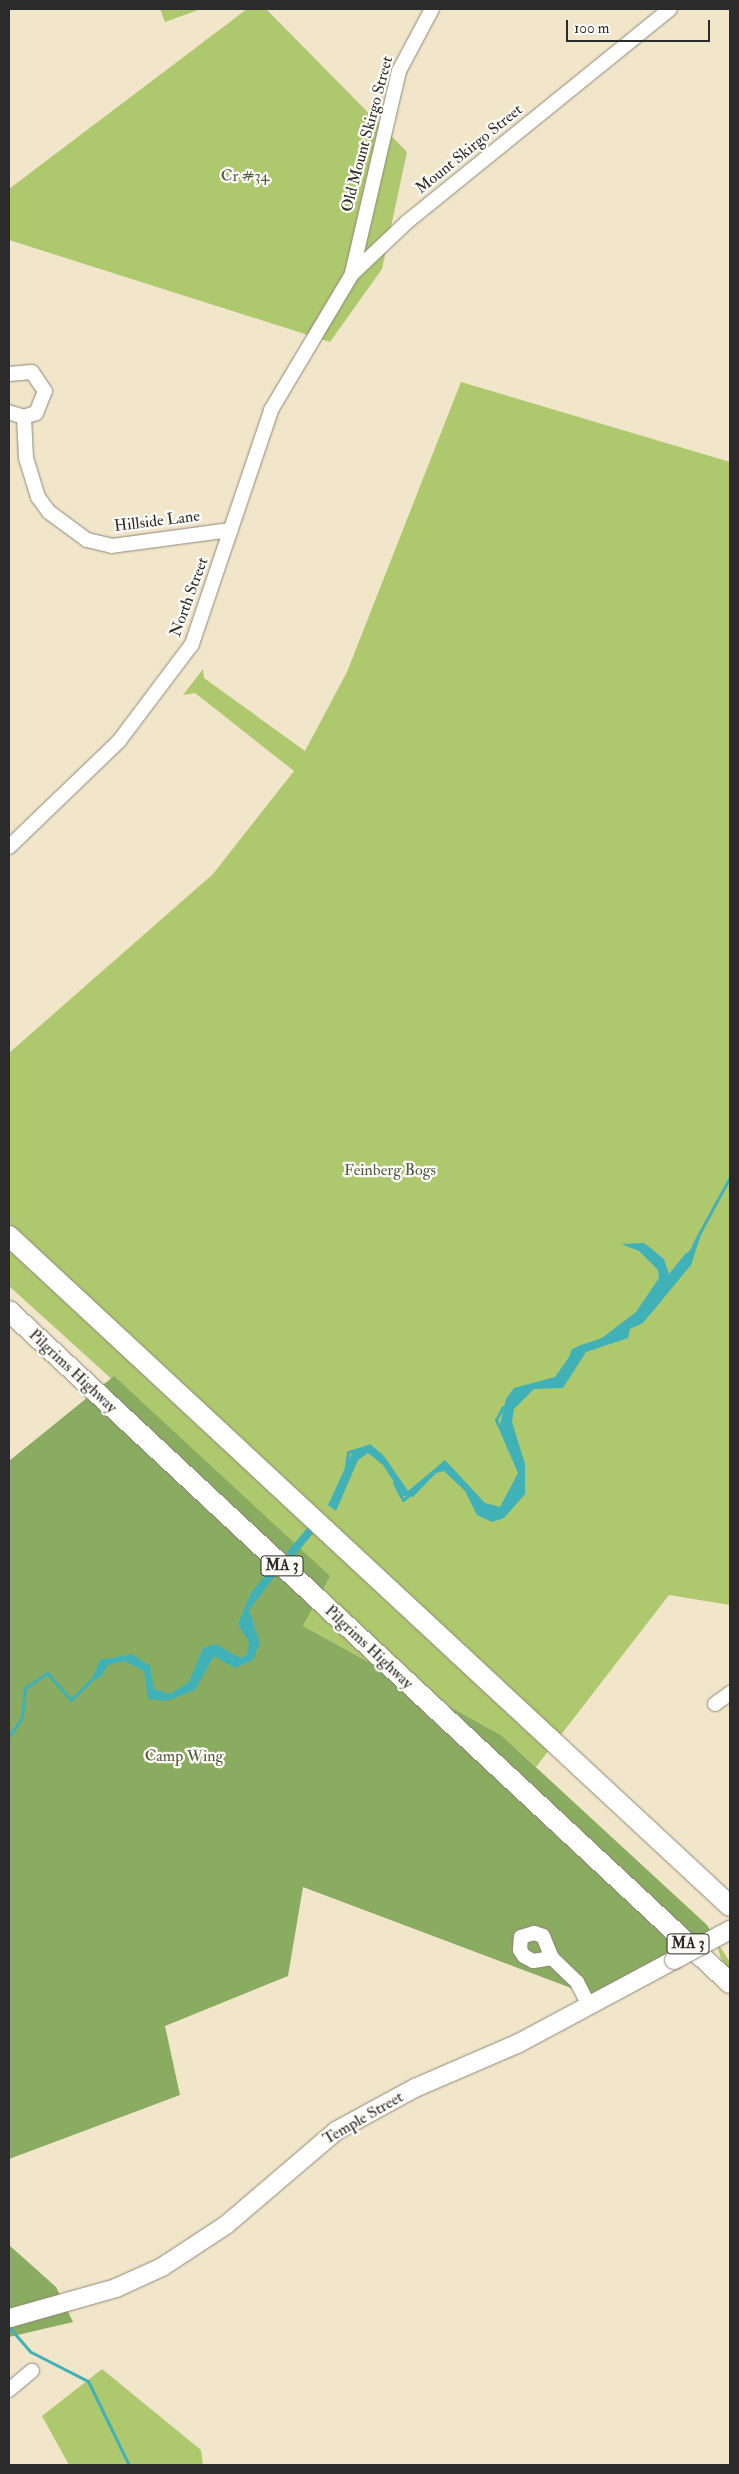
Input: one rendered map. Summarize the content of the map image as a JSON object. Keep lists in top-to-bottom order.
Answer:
{
  "streets": {
    "highway": ["Pilgrims Highway", "MA 3"],
    "main road": ["Temple Street"],
    "street": [
      "Old Mount Skirgo Street",
      "Mount Skirgo Street",
      "Hillside Lane",
      "North Street"
    ]
  },
  "crossings": [
    ["Old Mount Skirgo Street", "Mount Skirgo Street"],
    ["Mount Skirgo Street", "North Street"],
    ["Hillside Lane", "North Street"]
  ],
  "parks": ["Cr #34", "Feinberg Bogs", "Camp Wing"],
  "scale_bar": "100 m"
}
